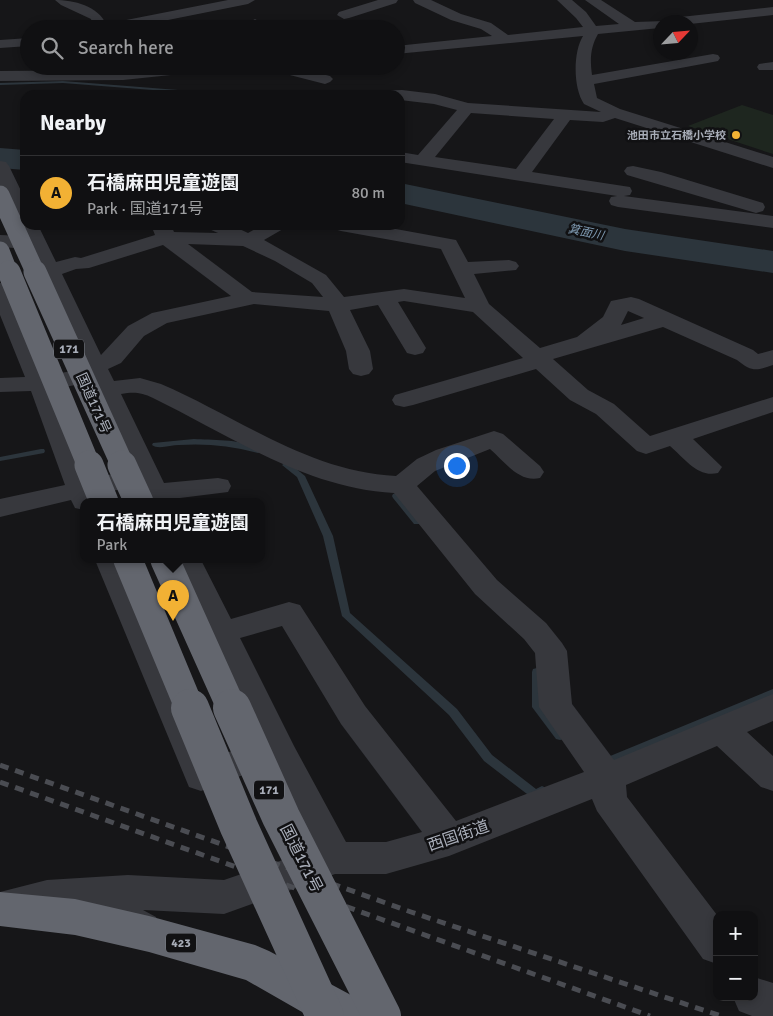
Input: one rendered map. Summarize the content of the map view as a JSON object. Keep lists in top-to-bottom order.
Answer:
{
  "streets": {
    "highway": ["171", "国道171号", "423"],
    "street": ["西国街道"]
  },
  "crossings": [
    ["西国街道", "423"]
  ],
  "water": ["箕面川"],
  "places": ["池田市立石橋小学校"],
  "north": "top right",
  "page": {
    "search": "Search here",
    "heading": "Nearby",
    "list": [
      {
        "mark": "A",
        "name": "石橋麻田児童遊園",
        "note": "Park · 国道171号",
        "value": "80 m"
      }
    ],
    "popup": ["石橋麻田児童遊園", "Park"],
    "pins": "A",
    "map_buttons": ["+", "−"]
  }
}
